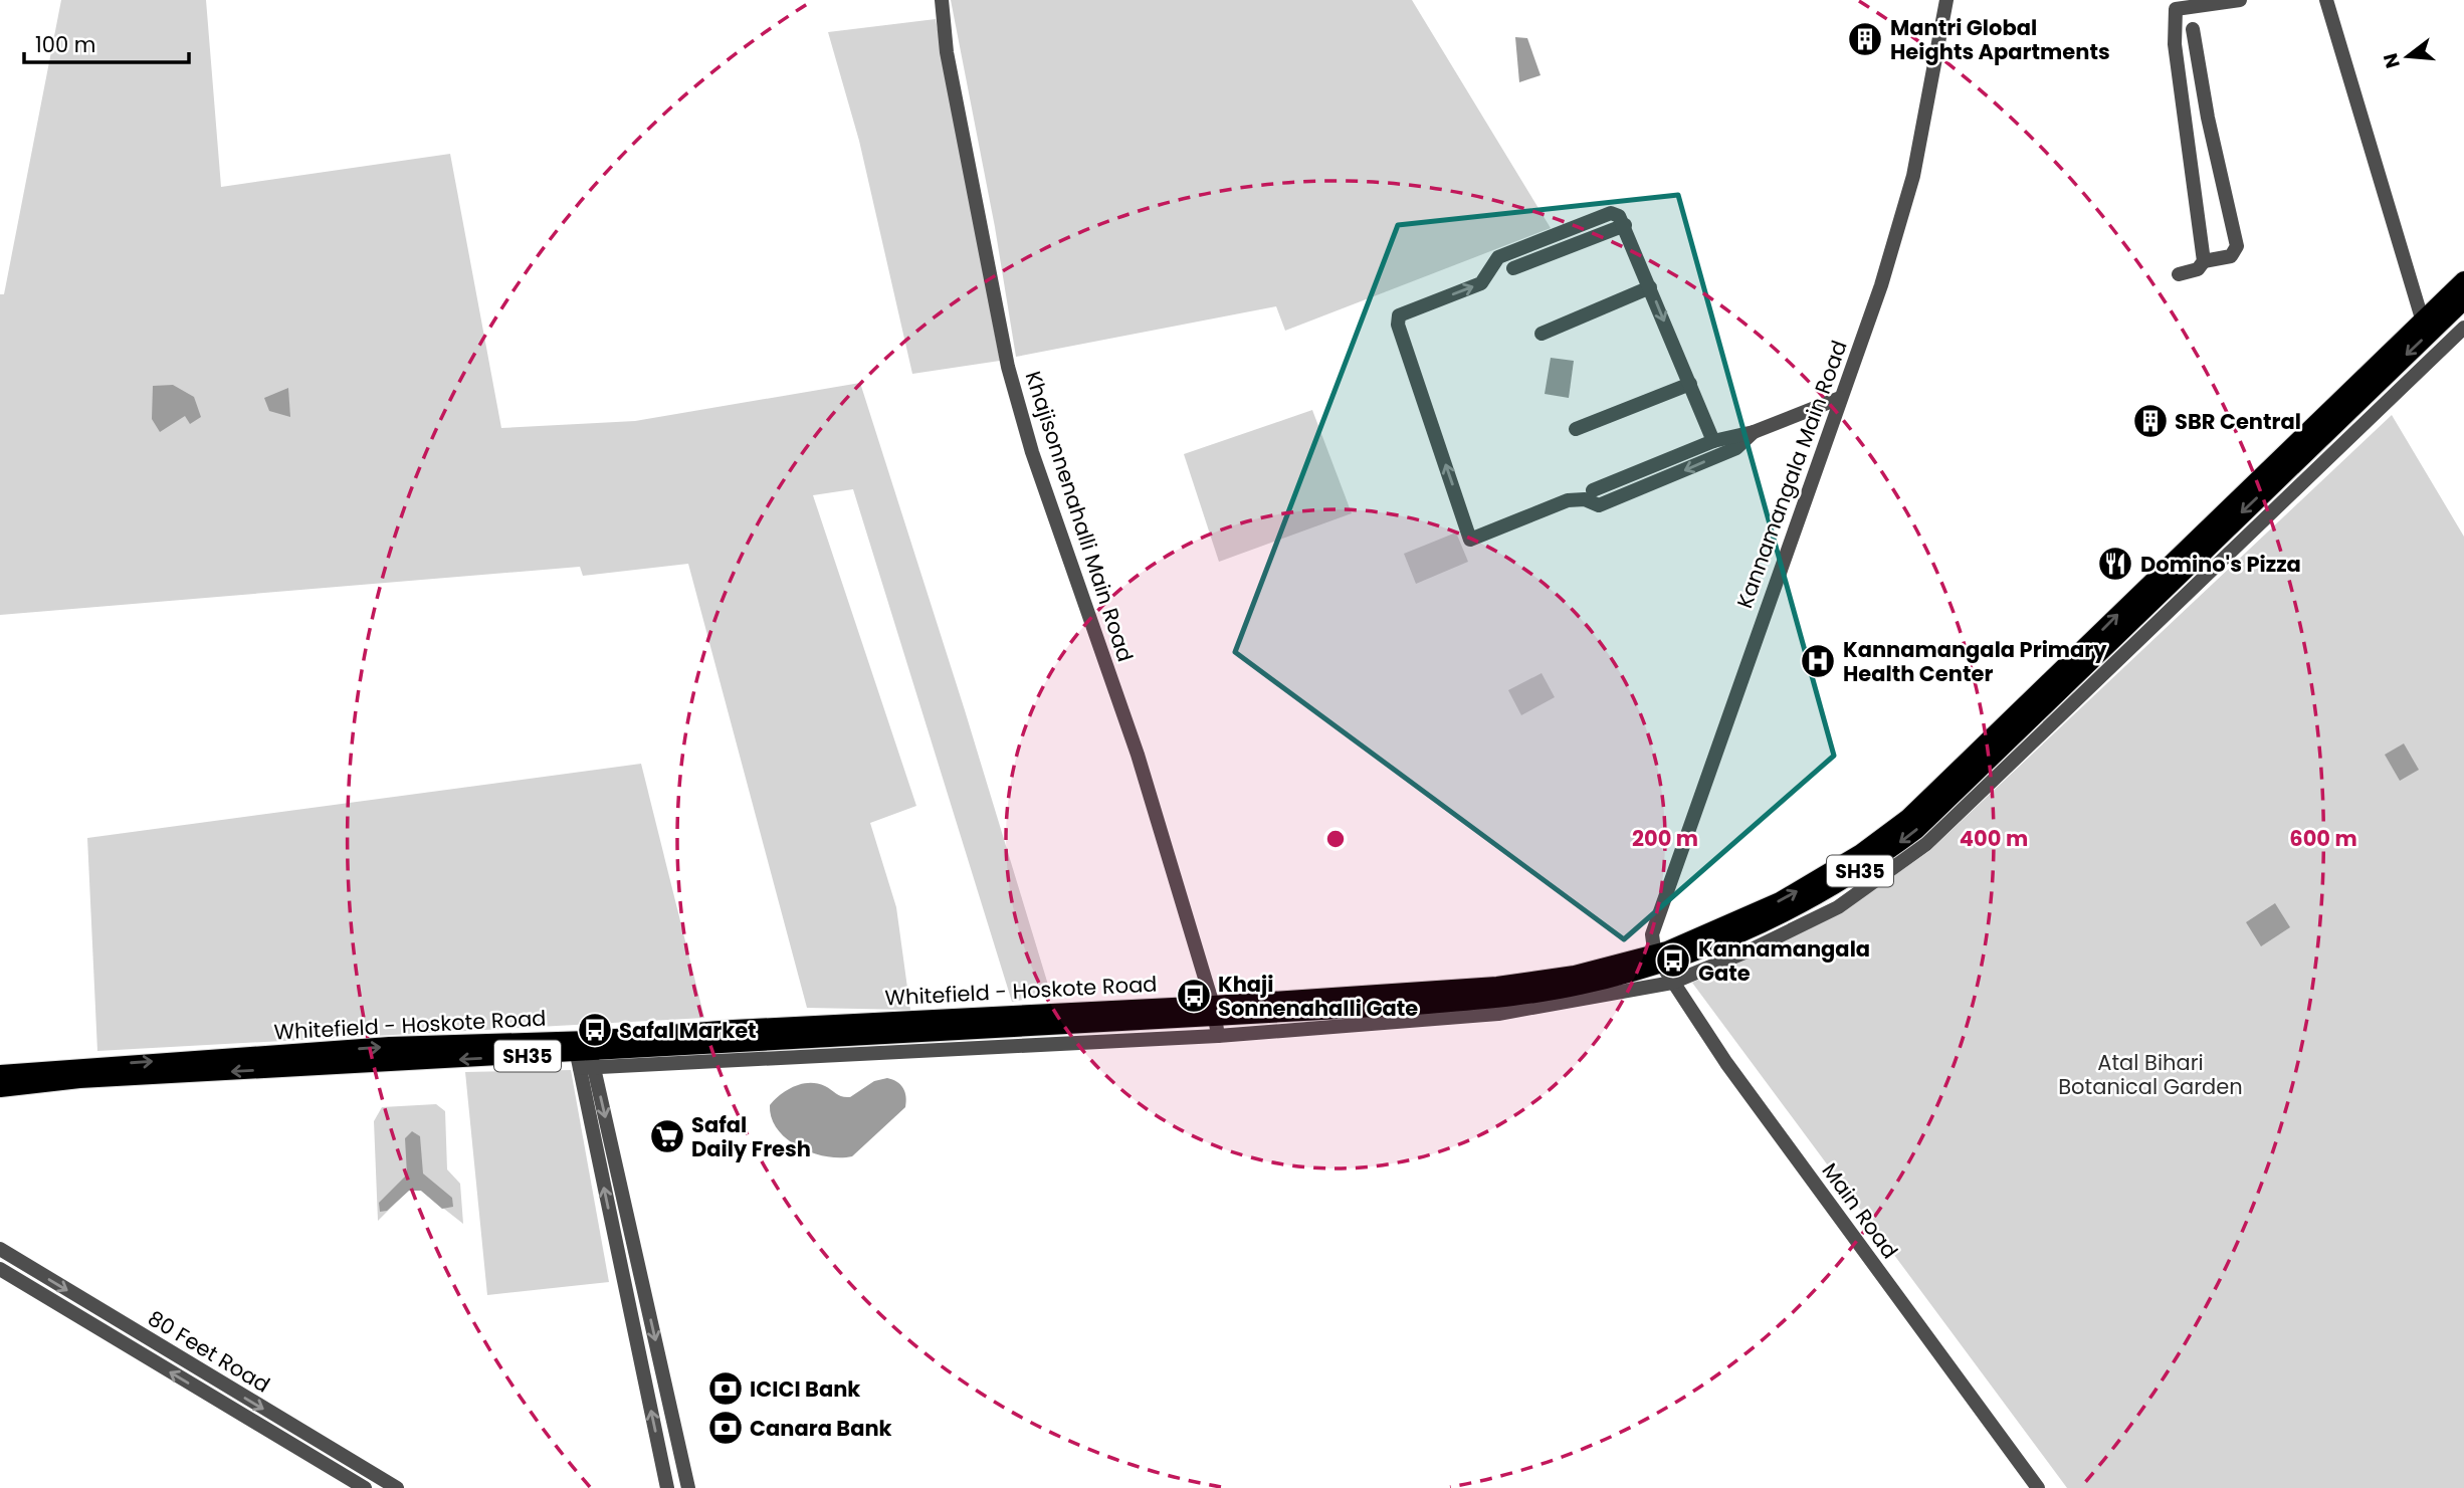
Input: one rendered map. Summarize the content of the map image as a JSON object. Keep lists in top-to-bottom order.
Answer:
{
  "streets": {
    "main road": ["SH35", "Whitefield - Hoskote Road"],
    "street": [
      "Kannamangala Main Road",
      "Khajisonnenahalli Main Road",
      "Main Road",
      "80 Feet Road"
    ]
  },
  "crossings": [
    ["Kannamangala Main Road", "Whitefield - Hoskote Road"],
    ["Kannamangala Main Road", "Main Road"],
    ["Khajisonnenahalli Main Road", "Whitefield - Hoskote Road"],
    ["Whitefield - Hoskote Road", "Main Road"]
  ],
  "parks": ["Atal Bihari Botanical Garden"],
  "places": {
    "building": ["Mantri Global Heights Apartments", "SBR Central"],
    "restaurant": ["Domino's Pizza"],
    "hospital": ["Kannamangala Primary Health Center"],
    "bus stop": ["Kannamangala Gate", "Khaji Sonnenahalli Gate", "Safal Market"],
    "supermarket": ["Safal Daily Fresh"],
    "bank": ["ICICI Bank", "Canara Bank"]
  },
  "scale_bar": "100 m",
  "north": "left",
  "rings": ["200 m", "400 m", "600 m"]
}
